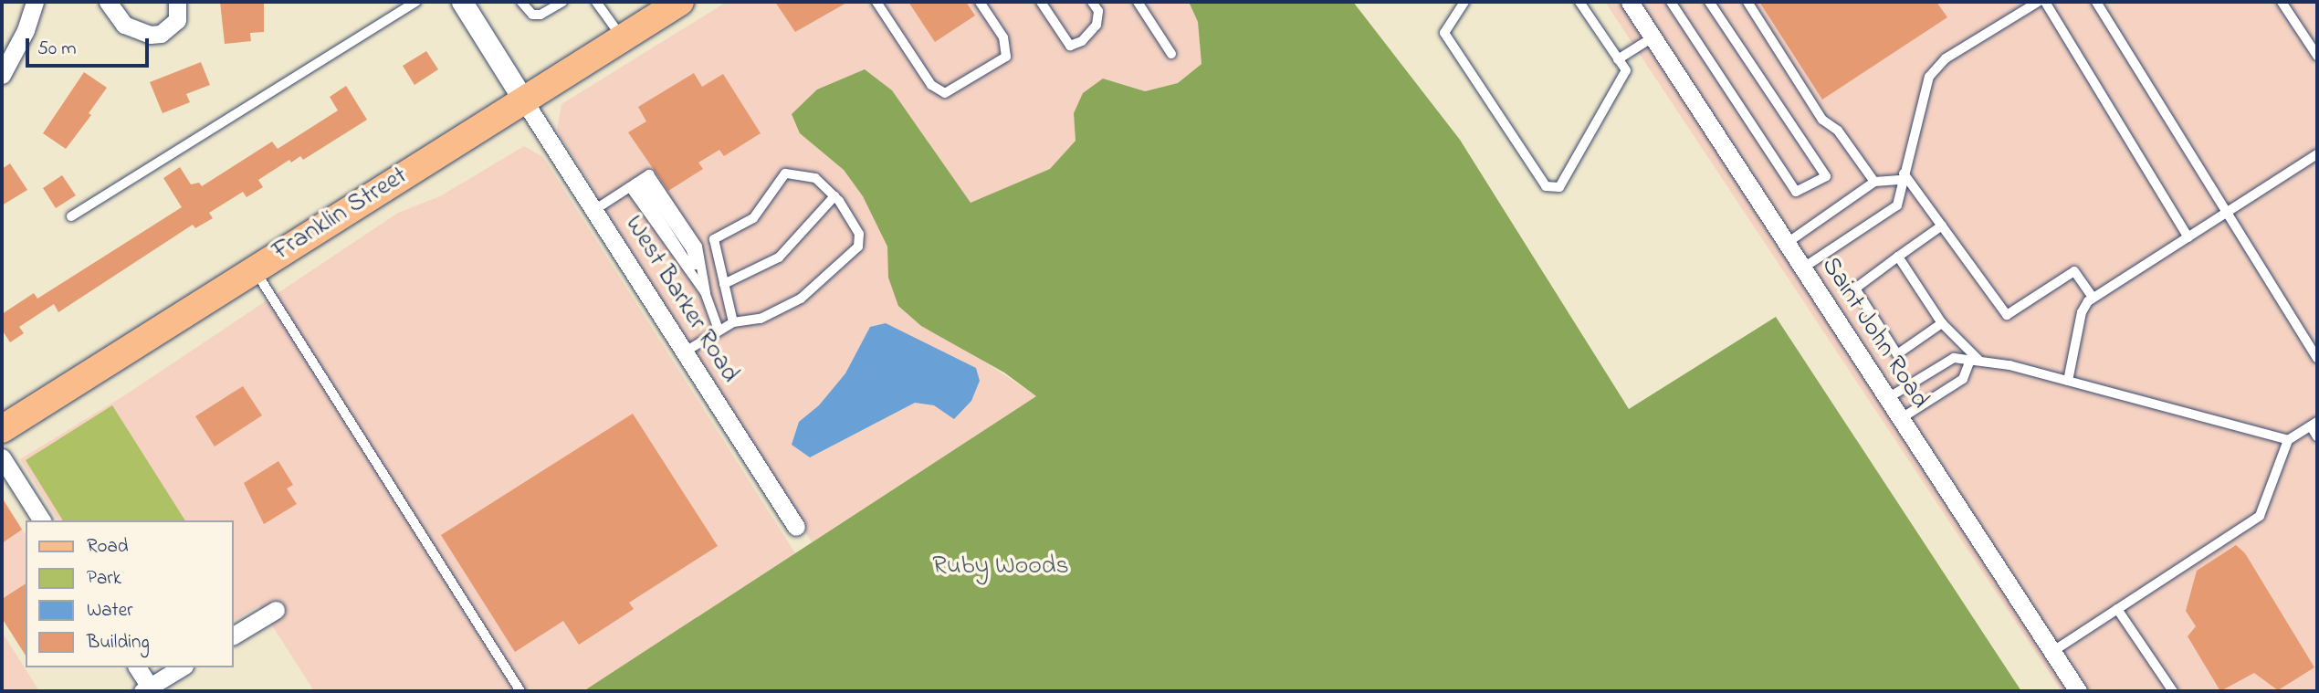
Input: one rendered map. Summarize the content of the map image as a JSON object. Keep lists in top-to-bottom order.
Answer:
{
  "streets": {
    "main road": ["Franklin Street"],
    "street": ["West Barker Road", "Saint John Road"]
  },
  "crossings": [
    ["Franklin Street", "West Barker Road"]
  ],
  "parks": ["Ruby Woods"],
  "legend": [
    "Road",
    "Park",
    "Water",
    "Building"
  ],
  "scale_bar": "50 m"
}
